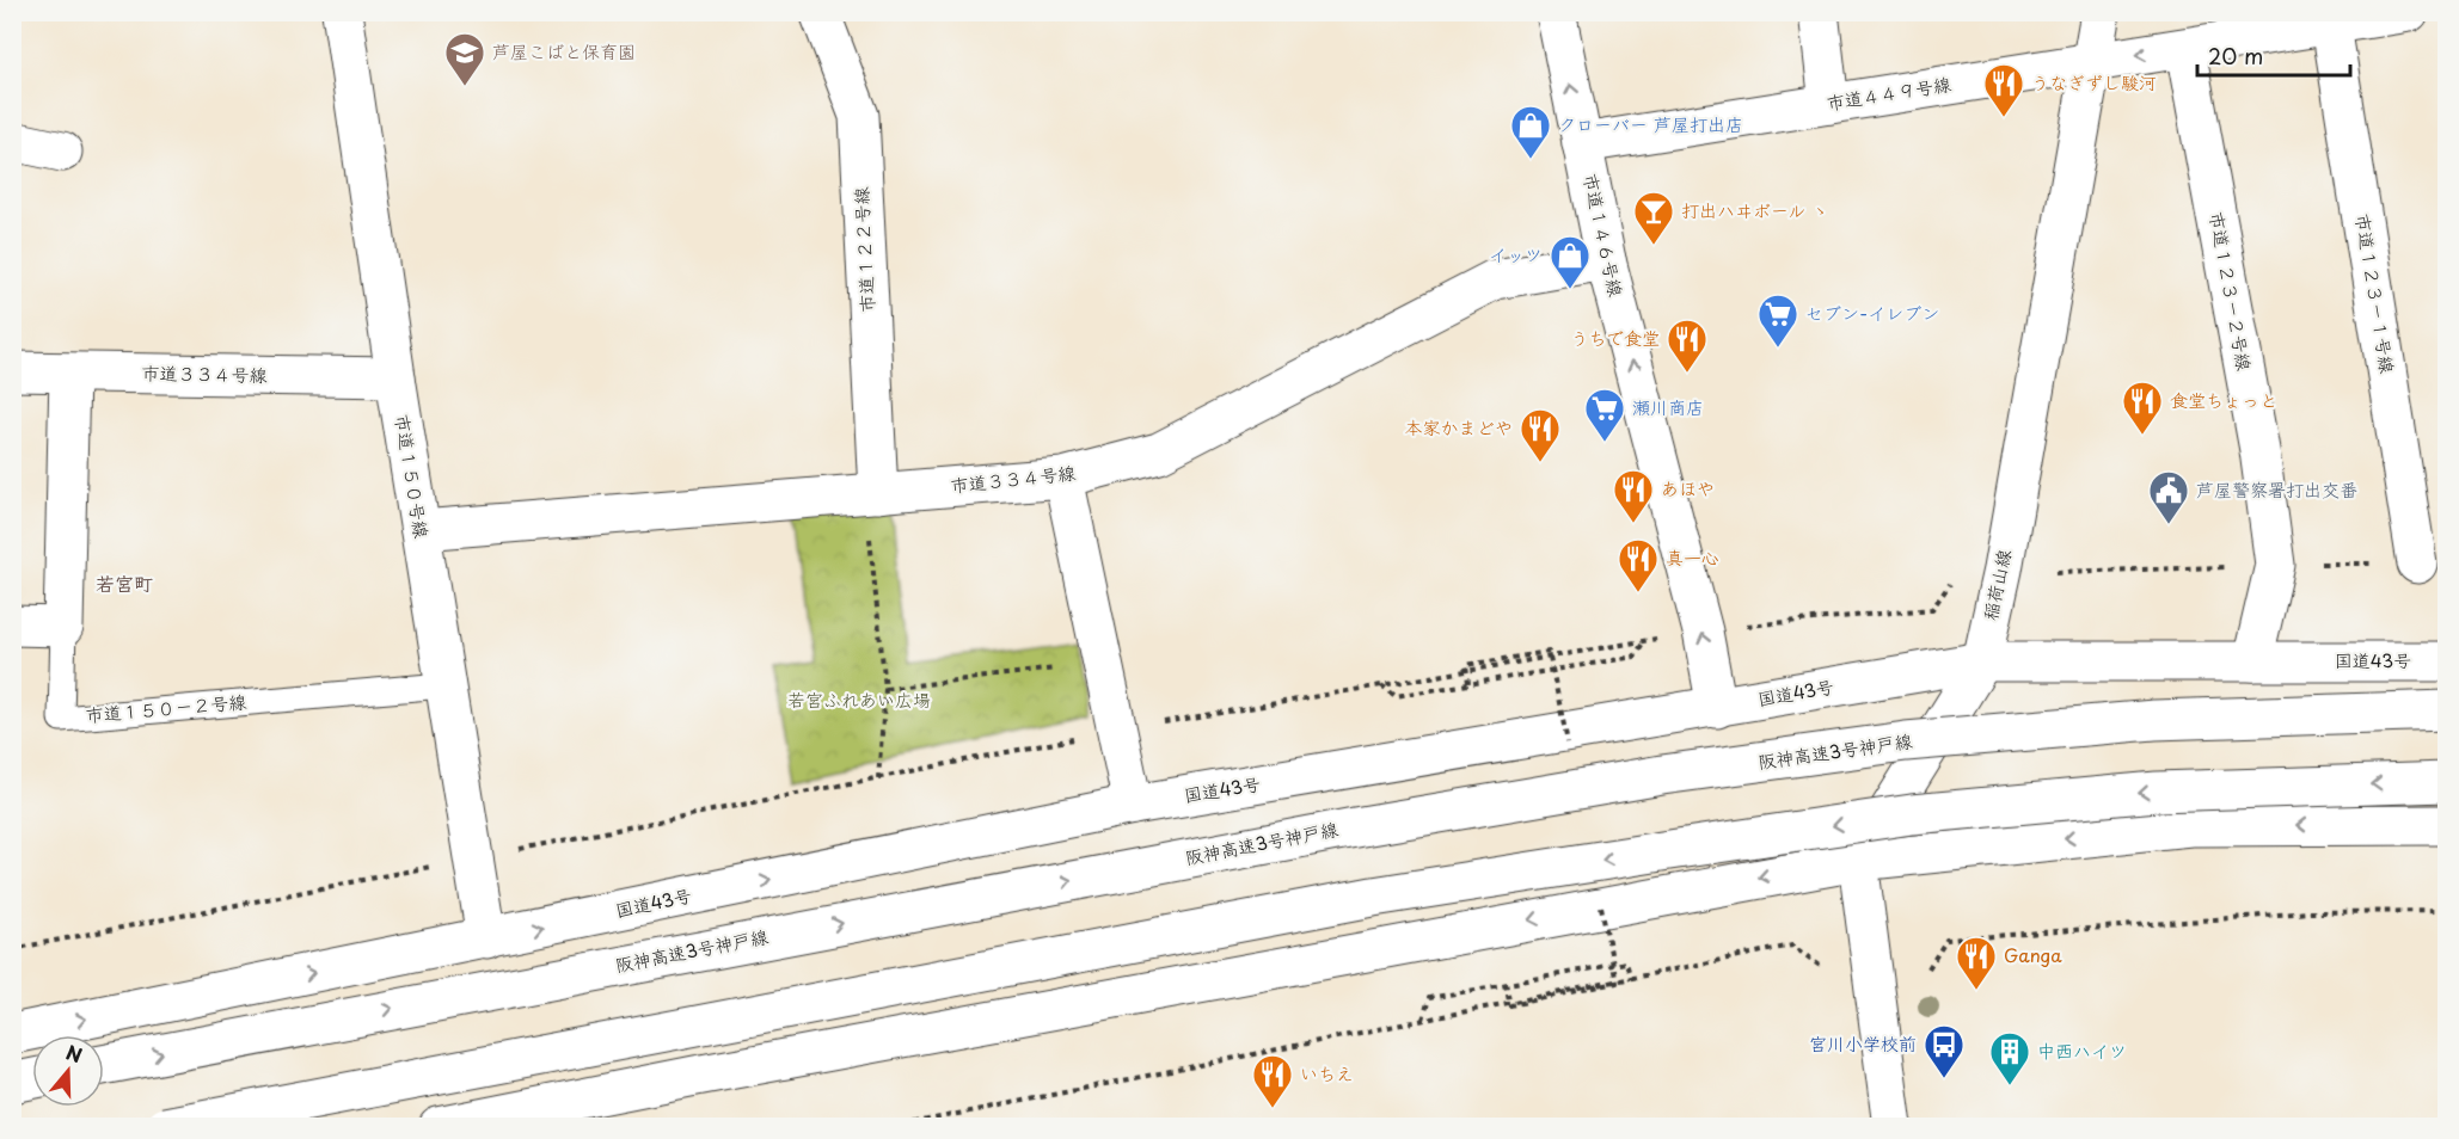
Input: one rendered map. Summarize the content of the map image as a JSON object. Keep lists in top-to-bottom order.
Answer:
{
  "streets": {
    "main road": [
      "市道４４９号線",
      "市道１４６号線",
      "市道１２２号線",
      "市道１２３－２号線",
      "市道１２３－１号線",
      "市道３３４号線",
      "市道１５０号線",
      "稲荷山線",
      "国道43号",
      "市道１５０－２号線",
      "阪神高速3号神戸線"
    ]
  },
  "crossings": [
    ["市道４４９号線", "市道１４６号線"],
    ["市道４４９号線", "市道１２３－２号線"],
    ["市道４４９号線", "市道１２３－１号線"],
    ["市道４４９号線", "稲荷山線"],
    ["市道１４６号線", "市道３３４号線"],
    ["市道１４６号線", "国道43号"],
    ["市道１２２号線", "市道３３４号線"],
    ["市道１２３－２号線", "国道43号"],
    ["市道３３４号線", "市道１５０号線"],
    ["市道３３４号線", "市道１５０－２号線"],
    ["市道１５０号線", "国道43号"],
    ["市道１５０号線", "市道１５０－２号線"],
    ["稲荷山線", "国道43号"]
  ],
  "one_way": ["市道１４６号線"],
  "districts": ["若宮町"],
  "parks": ["若宮ふれあい広場"],
  "places": {
    "school or university": ["芦屋こばと保育園"],
    "restaurant": [
      "うなぎずし駿河",
      "うちで食堂",
      "食堂ちょっと",
      "本家かまどや",
      "あほや",
      "真一心",
      "Ganga",
      "いちえ"
    ],
    "shop": ["クローバー 芦屋打出店", "イッツ"],
    "bar": ["打出ハヰボール ゝ"],
    "supermarket": ["セブン-イレブン", "瀬川商店"],
    "public building": ["芦屋警察署打出交番"],
    "bus stop": ["宮川小学校前"],
    "building": ["中西ハイツ"]
  },
  "scale_bar": "20 m",
  "north": "top"
}
